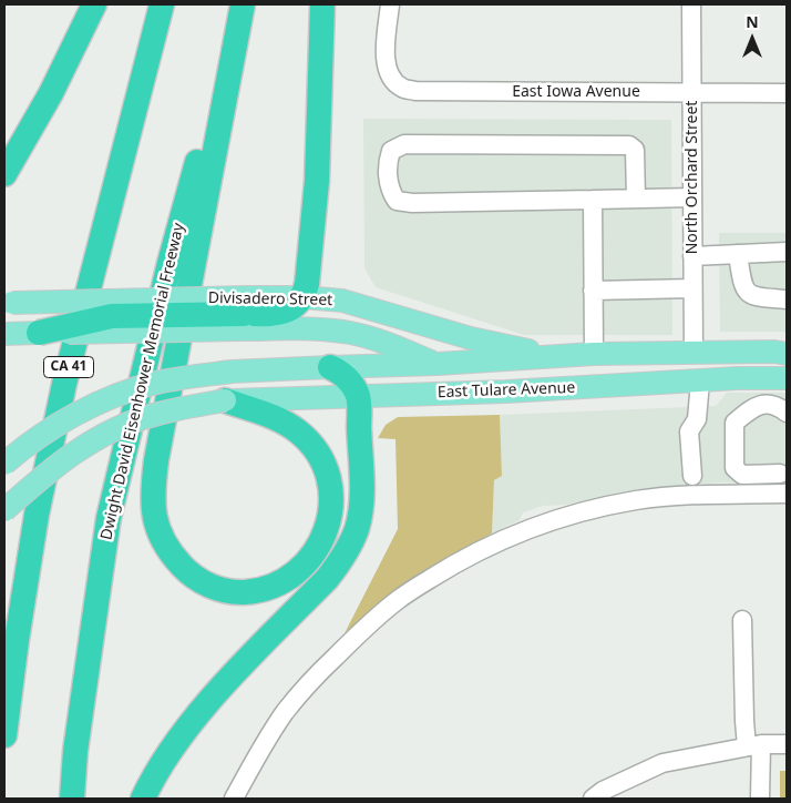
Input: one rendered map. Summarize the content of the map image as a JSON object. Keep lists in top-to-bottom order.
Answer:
{
  "streets": {
    "highway": ["CA 41", "Dwight David Eisenhower Memorial Freeway"],
    "main road": ["Divisadero Street", "East Tulare Avenue"],
    "street": ["East Iowa Avenue", "North Orchard Street"]
  },
  "crossings": [
    ["East Iowa Avenue", "North Orchard Street"],
    ["North Orchard Street", "East Tulare Avenue"],
    ["Divisadero Street", "East Tulare Avenue"]
  ],
  "north": "top"
}
